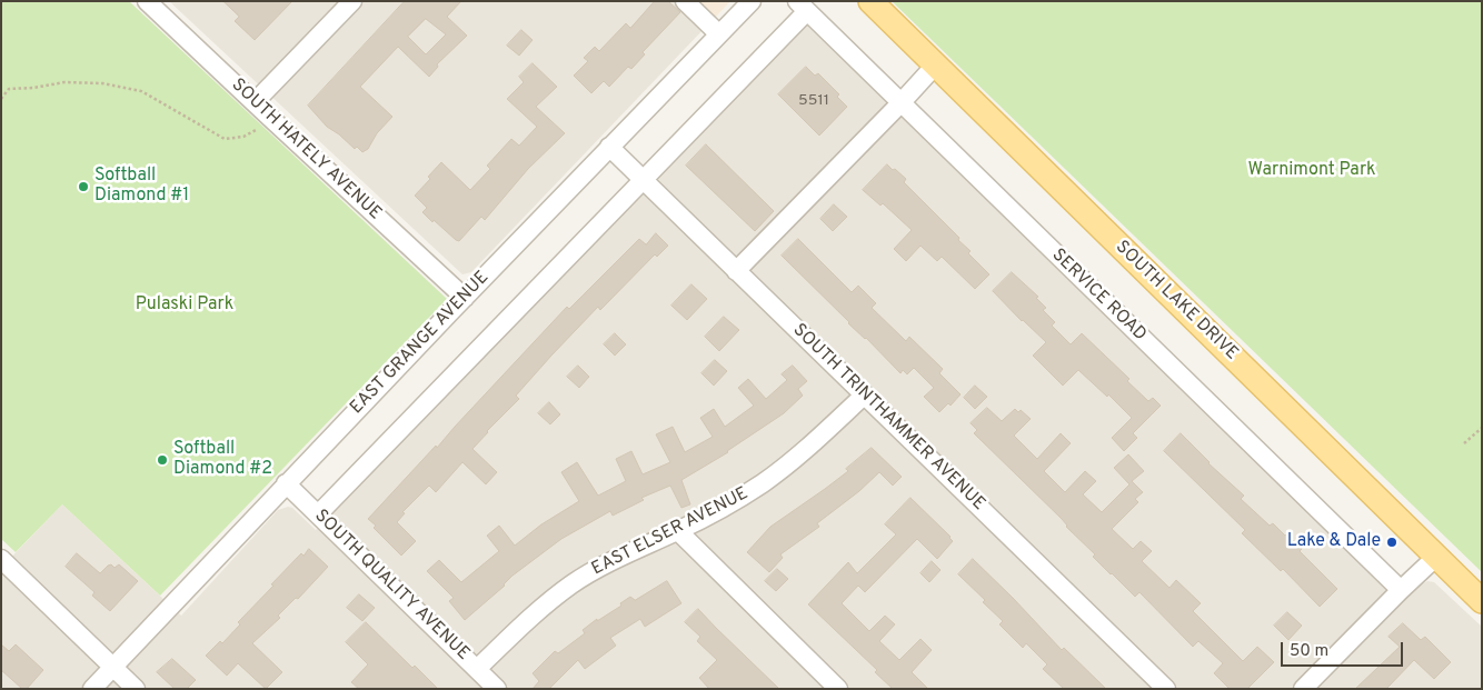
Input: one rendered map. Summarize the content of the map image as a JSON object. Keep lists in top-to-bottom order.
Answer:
{
  "streets": {
    "main road": ["SOUTH LAKE DRIVE"],
    "street": [
      "SOUTH HATELY AVENUE",
      "SERVICE ROAD",
      "EAST GRANGE AVENUE",
      "SOUTH TRINTHAMMER AVENUE",
      "EAST ELSER AVENUE",
      "SOUTH QUALITY AVENUE"
    ]
  },
  "crossings": [
    ["SOUTH HATELY AVENUE", "EAST GRANGE AVENUE"],
    ["EAST GRANGE AVENUE", "SOUTH TRINTHAMMER AVENUE"],
    ["EAST GRANGE AVENUE", "SOUTH QUALITY AVENUE"],
    ["SOUTH TRINTHAMMER AVENUE", "EAST ELSER AVENUE"],
    ["EAST ELSER AVENUE", "SOUTH QUALITY AVENUE"]
  ],
  "parks": ["Warnimont Park", "Pulaski Park"],
  "places": ["Softball Diamond #1", "Softball Diamond #2", "Lake & Dale"],
  "house_numbers": ["5511"],
  "scale_bar": "50 m"
}
